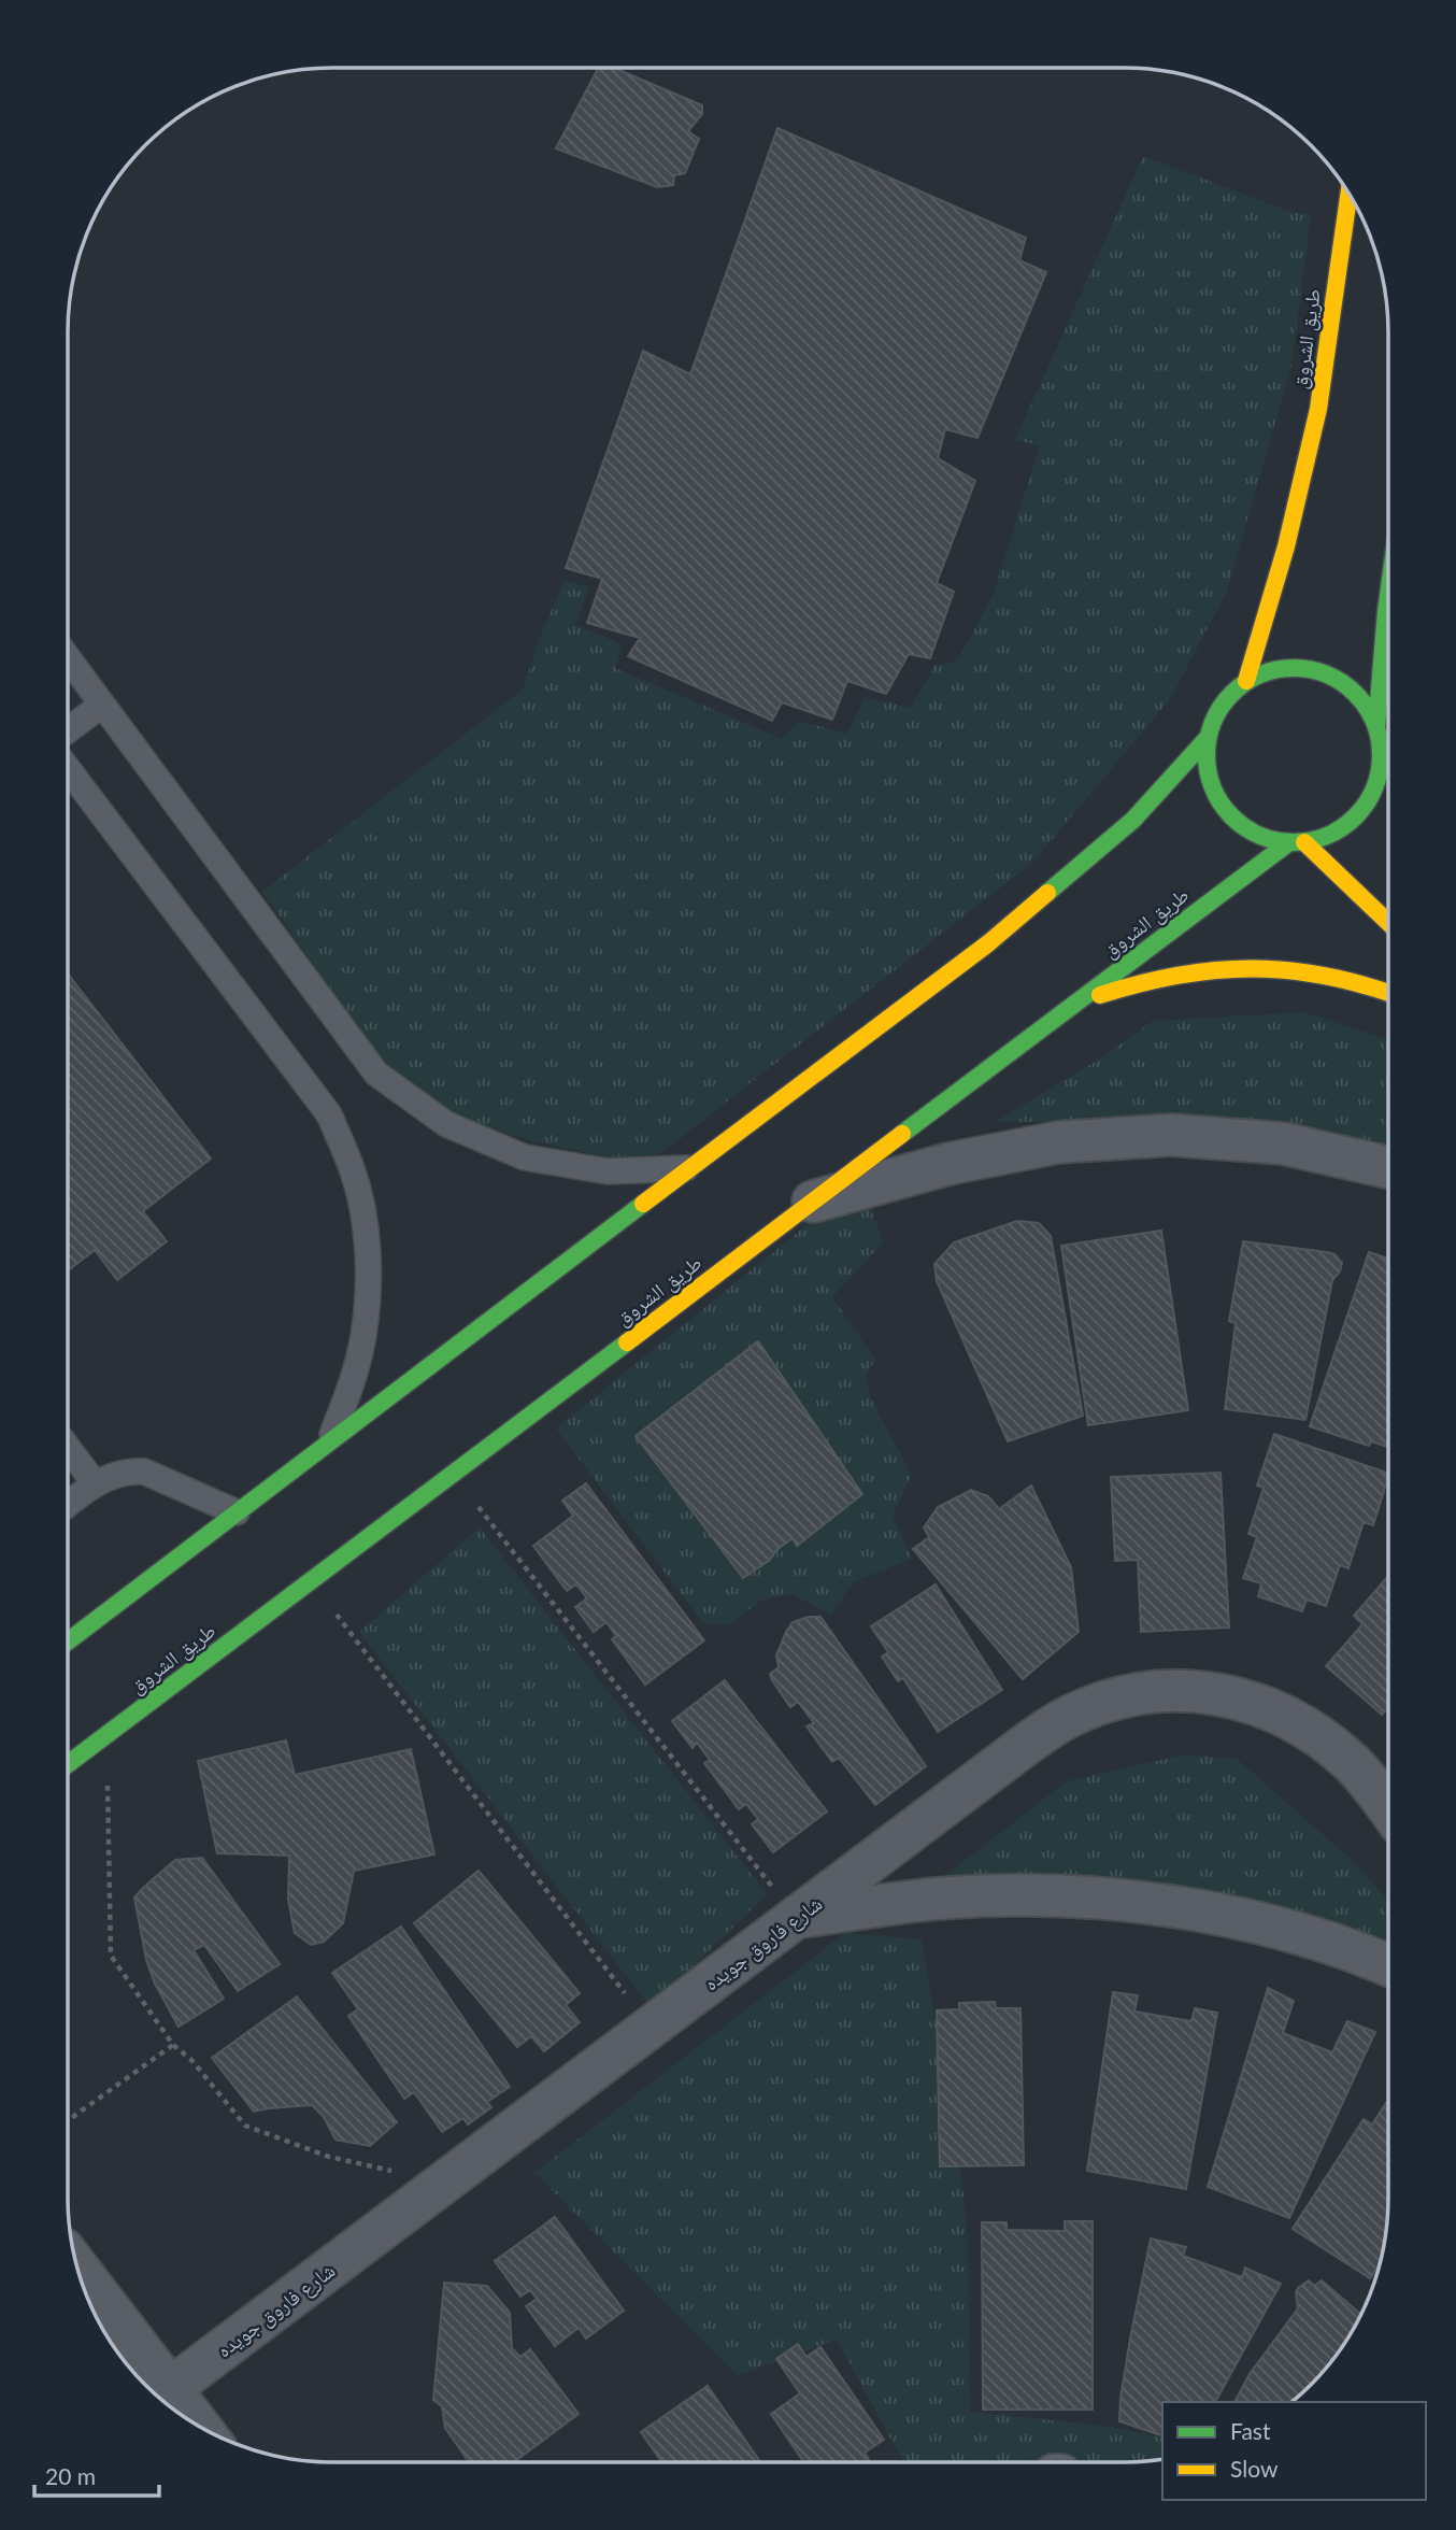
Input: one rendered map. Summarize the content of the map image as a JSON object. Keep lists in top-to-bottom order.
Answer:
{
  "streets": {
    "street": ["طريق الشروق", "شارع فاروق جويده"]
  },
  "legend": ["Fast", "Slow"],
  "scale_bar": "20 m"
}
